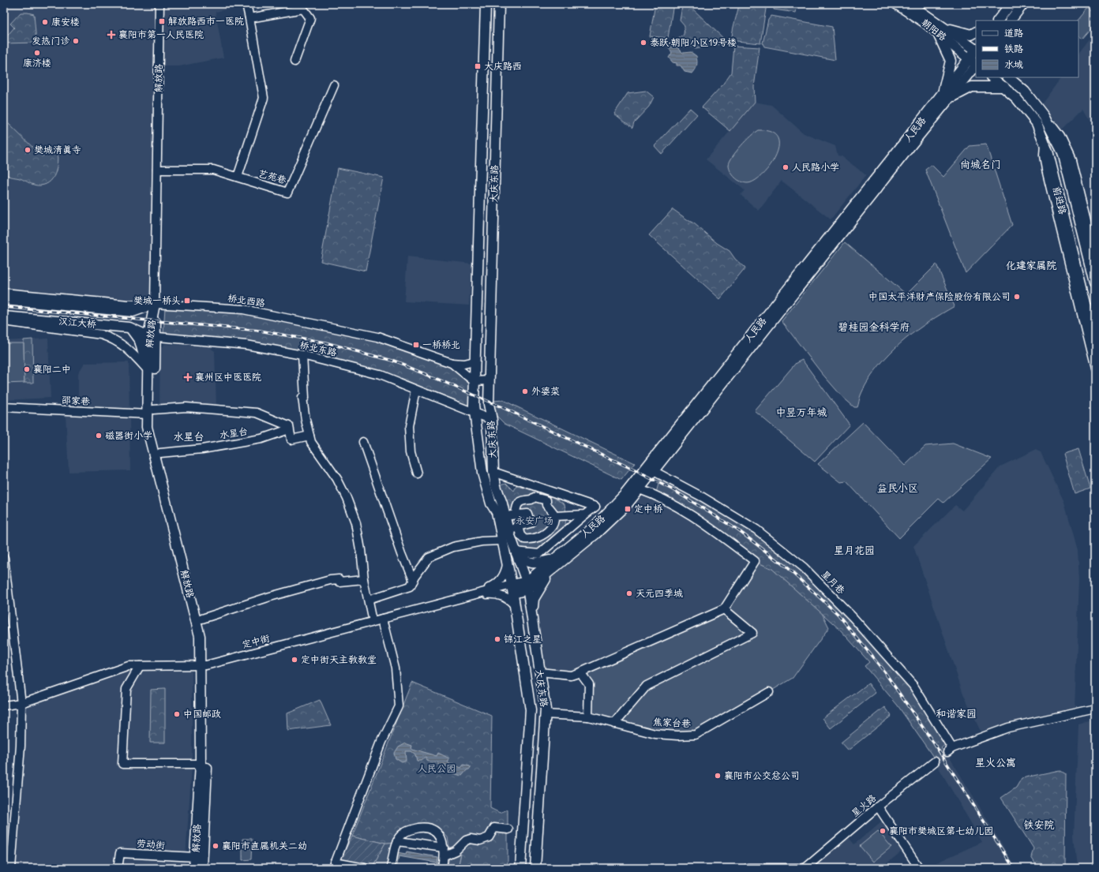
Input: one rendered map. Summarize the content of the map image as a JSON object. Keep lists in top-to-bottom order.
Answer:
{
  "streets": {
    "main road": [
      "朝阳路",
      "解放路",
      "人民路",
      "大庆东路",
      "前进路",
      "汉江大桥"
    ],
    "street": [
      "艺苑巷",
      "桥北西路",
      "桥北东路",
      "邵家巷",
      "水星台",
      "星月巷",
      "定中街",
      "焦家台巷",
      "星火路",
      "劳动街"
    ]
  },
  "crossings": [
    ["朝阳路", "人民路"],
    ["解放路", "艺苑巷"],
    ["解放路", "桥北西路"],
    ["解放路", "汉江大桥"],
    ["解放路", "桥北东路"],
    ["解放路", "邵家巷"],
    ["解放路", "水星台"],
    ["解放路", "定中街"],
    ["解放路", "劳动街"],
    ["人民路", "大庆东路"],
    ["人民路", "星月巷"],
    ["人民路", "定中街"],
    ["大庆东路", "桥北西路"],
    ["大庆东路", "桥北东路"],
    ["大庆东路", "定中街"],
    ["大庆东路", "焦家台巷"],
    ["桥北西路", "汉江大桥"],
    ["汉江大桥", "桥北东路"],
    ["邵家巷", "水星台"]
  ],
  "districts": [
    "尚城名门",
    "化建家属院",
    "碧桂园金科学府",
    "中昱万年城",
    "水星台",
    "益民小区",
    "星月花园",
    "和谐家园",
    "星火公寓",
    "铁安院"
  ],
  "parks": ["永安广场", "人民公园"],
  "places": {
    "transit": [
      "解放路西市一医院",
      "大庆路西",
      "樊城一桥头",
      "一桥桥北",
      "定中桥"
    ],
    "other": [
      "康安楼",
      "发热门诊",
      "泰跃·朝阳小区19号楼",
      "康济楼",
      "樊城清真寺",
      "人民路小学",
      "中国太平洋财产保险股份有限公司",
      "襄阳二中",
      "外婆菜",
      "磁器街小学",
      "天元四季城",
      "锦江之星",
      "定中街天主教教堂",
      "中国邮政",
      "襄阳市公交总公司",
      "襄阳市樊城区第七幼儿园",
      "襄阳市直属机关二幼"
    ],
    "health": ["襄阳市第一人民医院", "襄州区中医医院"]
  },
  "legend": ["道路", "铁路", "水域"]
}
